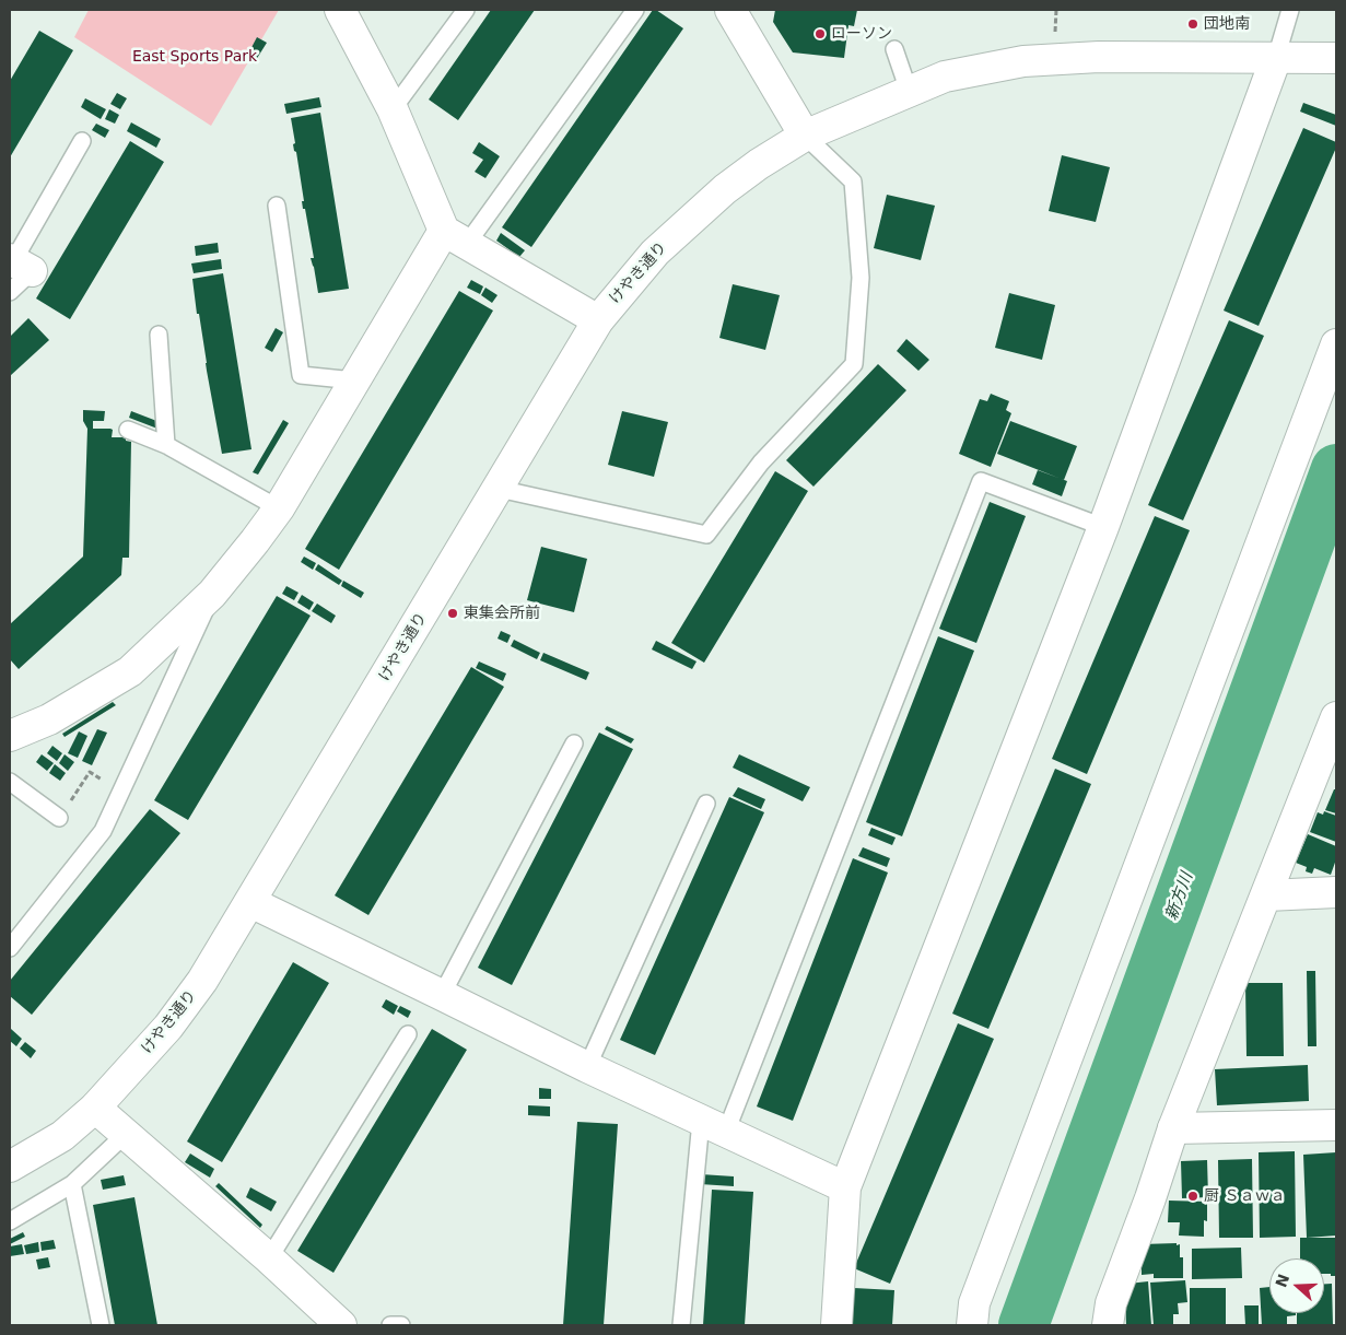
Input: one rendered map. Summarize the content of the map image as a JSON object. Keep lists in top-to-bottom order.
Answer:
{
  "streets": {
    "street": ["けやき通り"]
  },
  "water": ["新方川"],
  "parks": ["East Sports Park"],
  "places": [
    "団地南",
    "ローソン",
    "東集会所前",
    "厨 Ｓａｗａ"
  ],
  "north": "left"
}
